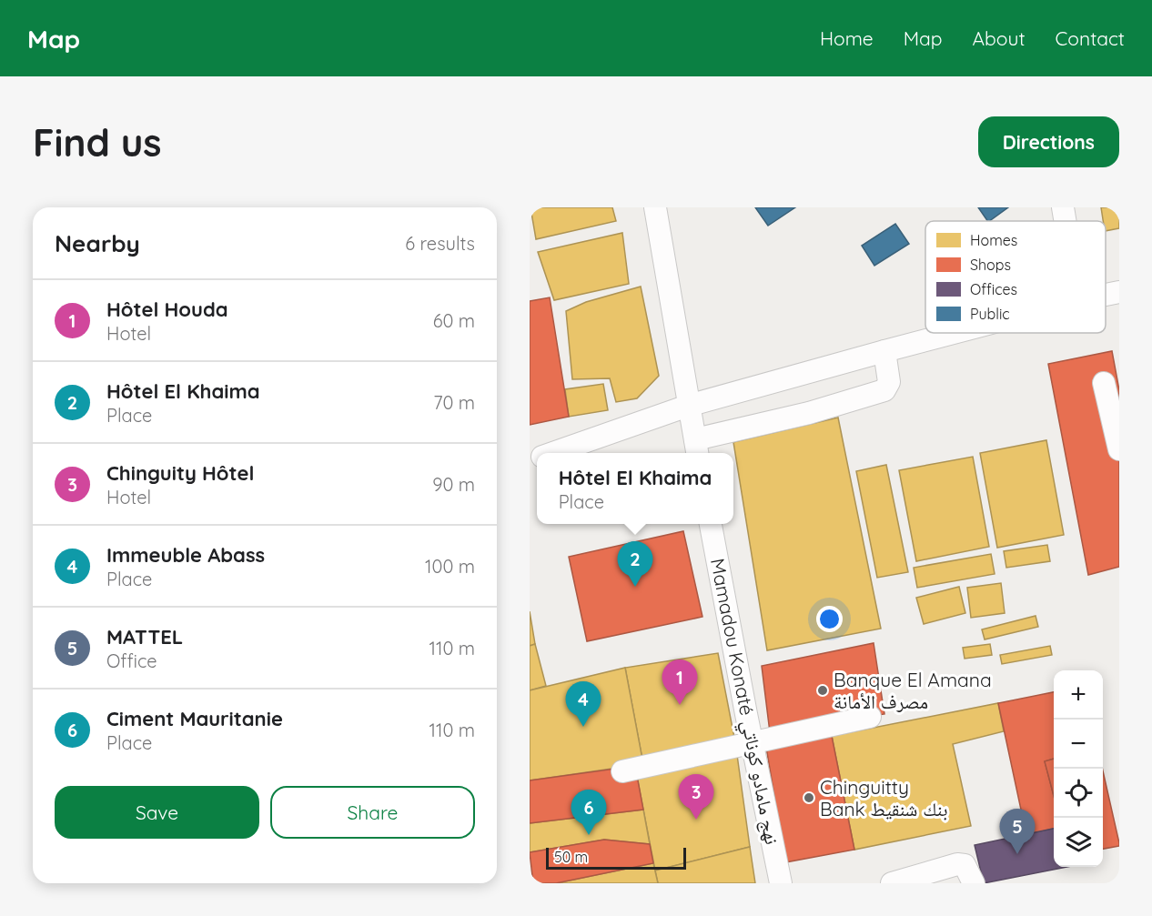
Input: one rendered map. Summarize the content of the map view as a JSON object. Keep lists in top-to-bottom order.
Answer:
{
  "streets": {
    "street": ["Mamadou Konaté نهج مامادو كوناتي"]
  },
  "places": ["Banque El Amana مصرف الأمانة", "Chinguitty Bank بنك شنقيط"],
  "legend": [
    "Homes",
    "Shops",
    "Offices",
    "Public"
  ],
  "scale_bar": "50 m",
  "page": {
    "header": "Map",
    "nav": [
      "Home",
      "Map",
      "About",
      "Contact"
    ],
    "buttons": [
      "Directions",
      ["Save", "Share"]
    ],
    "title": "Find us",
    "heading": ["Nearby", "6 results"],
    "list": [
      {
        "mark": "1",
        "name": "Hôtel Houda",
        "note": "Hotel",
        "value": "60 m"
      },
      {
        "mark": "2",
        "name": "Hôtel El Khaima",
        "note": "Place",
        "value": "70 m"
      },
      {
        "mark": "3",
        "name": "Chinguity Hôtel",
        "note": "Hotel",
        "value": "90 m"
      },
      {
        "mark": "4",
        "name": "Immeuble Abass",
        "note": "Place",
        "value": "100 m"
      },
      {
        "mark": "5",
        "name": "MATTEL",
        "note": "Office",
        "value": "110 m"
      },
      {
        "mark": "6",
        "name": "Ciment Mauritanie",
        "note": "Place",
        "value": "110 m"
      }
    ],
    "popup": ["Hôtel El Khaima", "Place"],
    "pins": [
      "2",
      "1",
      "4",
      "3",
      "6",
      "5"
    ],
    "map_buttons": ["+", "−"],
    "scale": "50 m"
  }
}
